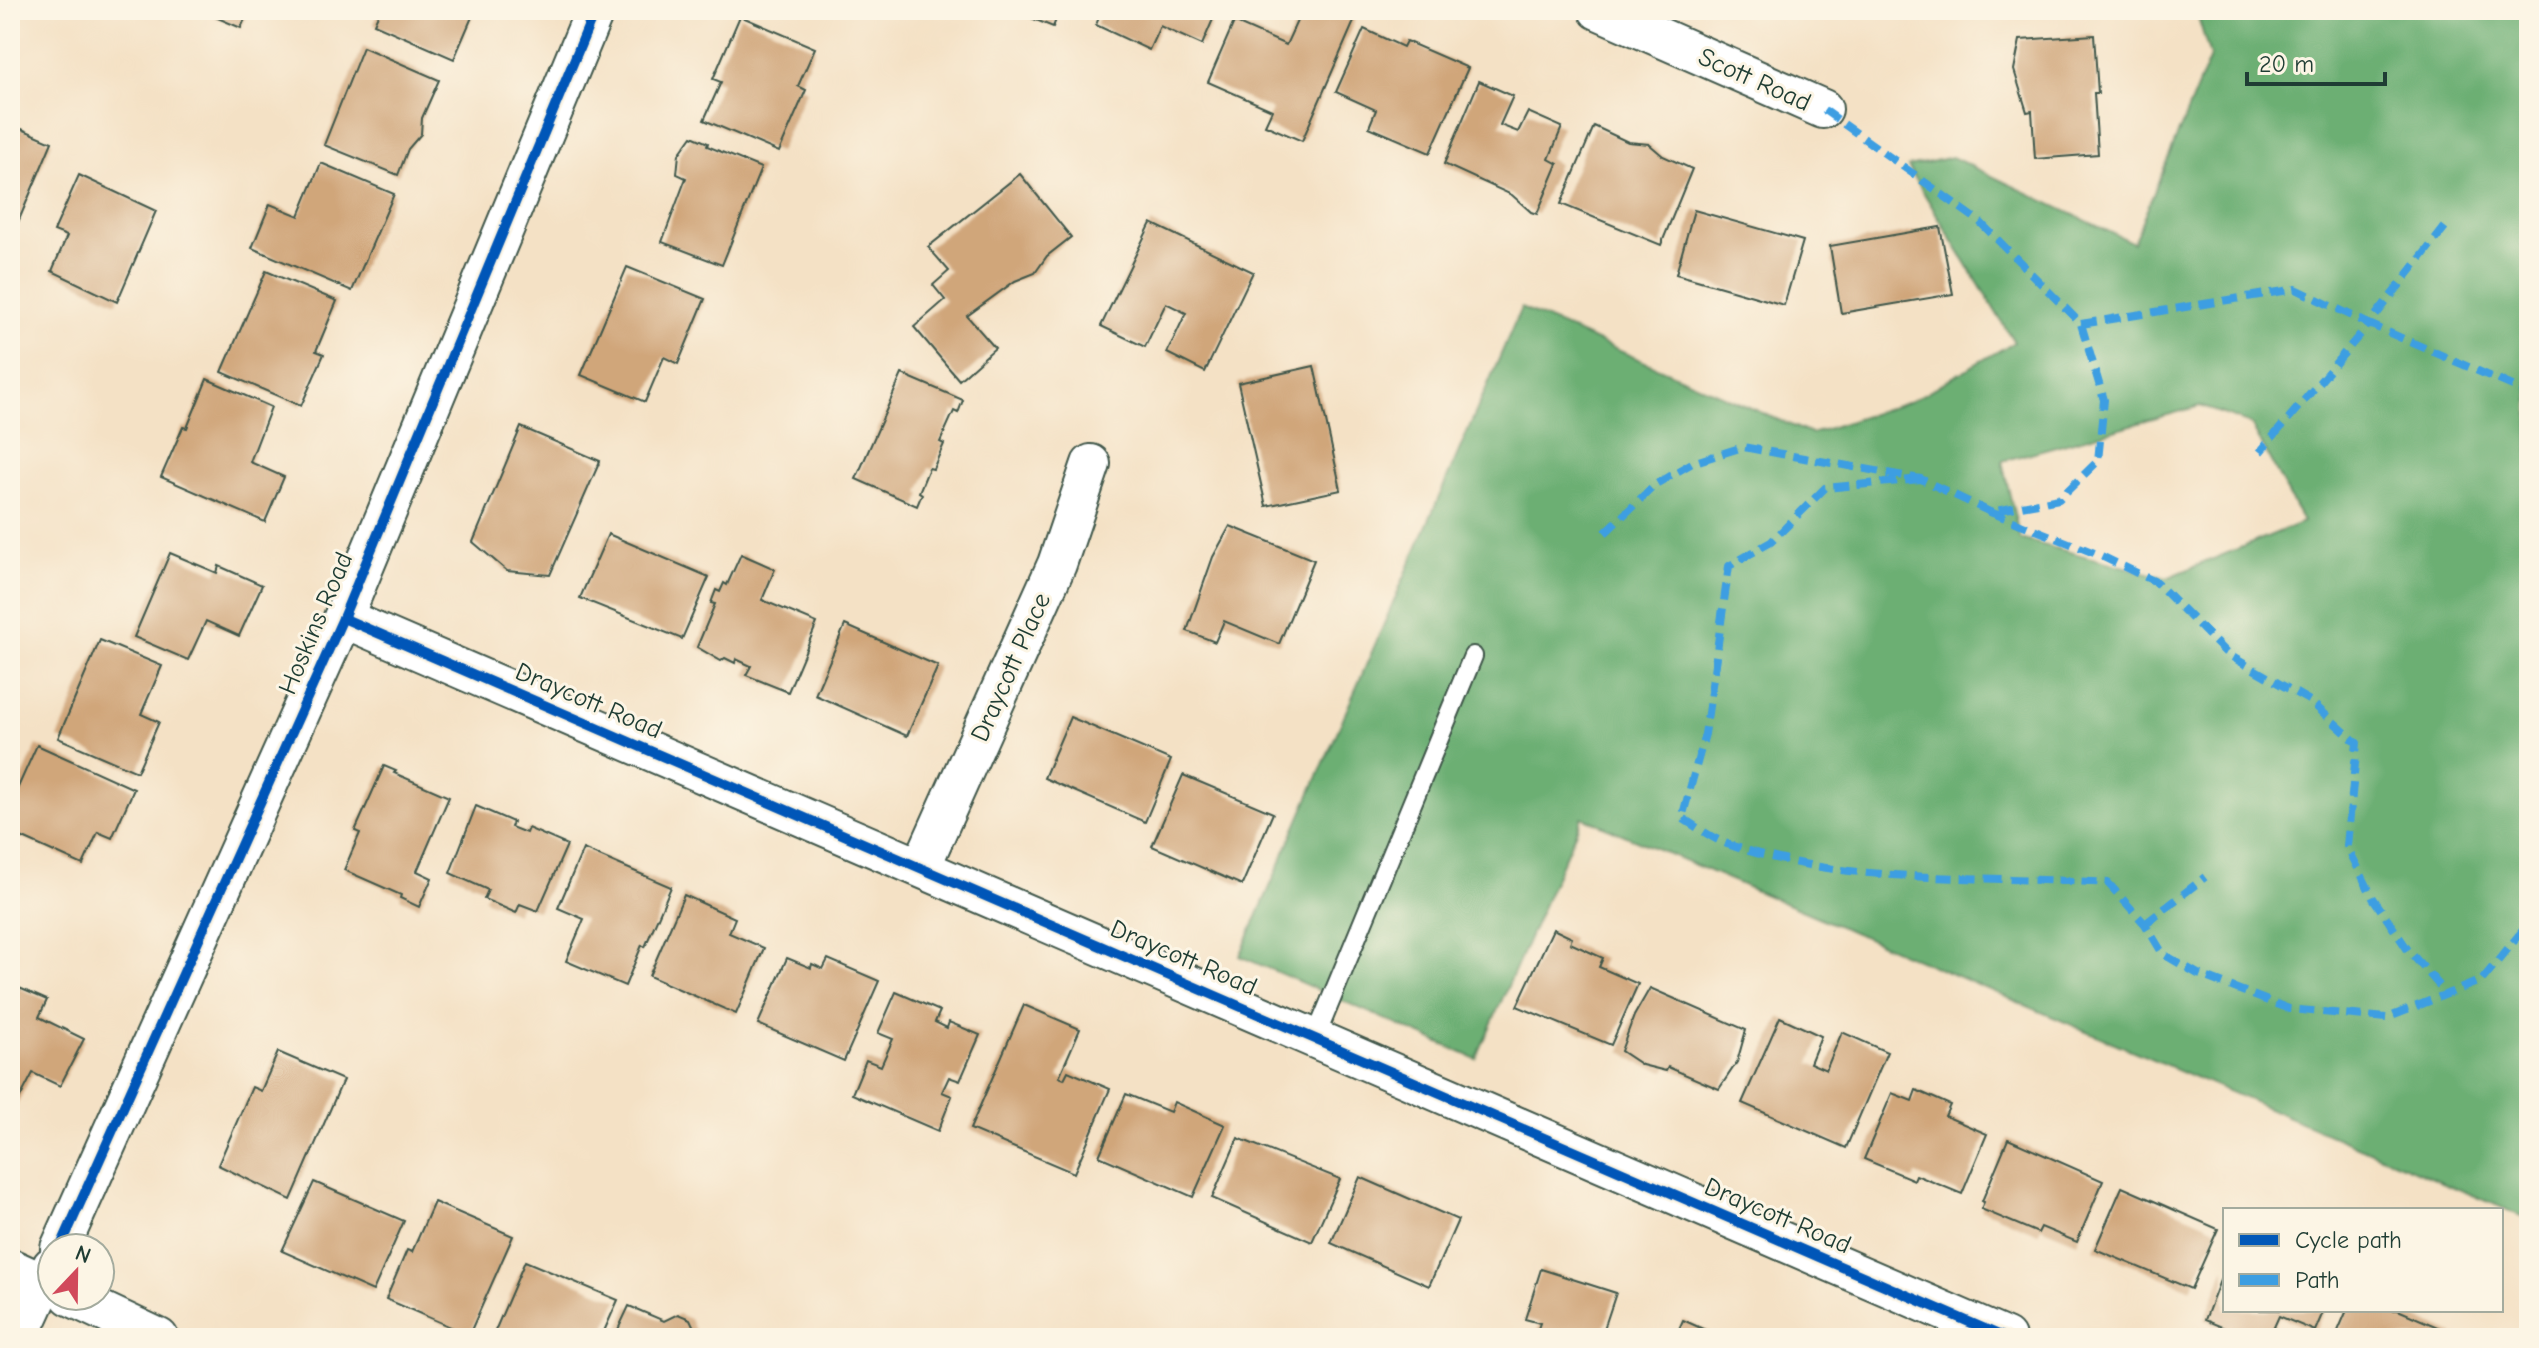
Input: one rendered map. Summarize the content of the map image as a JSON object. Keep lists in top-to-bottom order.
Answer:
{
  "streets": {
    "street": [
      "Scott Road",
      "Hoskins Road",
      "Draycott Place",
      "Draycott Road"
    ]
  },
  "crossings": [
    ["Hoskins Road", "Draycott Road"],
    ["Draycott Place", "Draycott Road"]
  ],
  "legend": ["Cycle path", "Path"],
  "scale_bar": "20 m",
  "north": "top"
}
